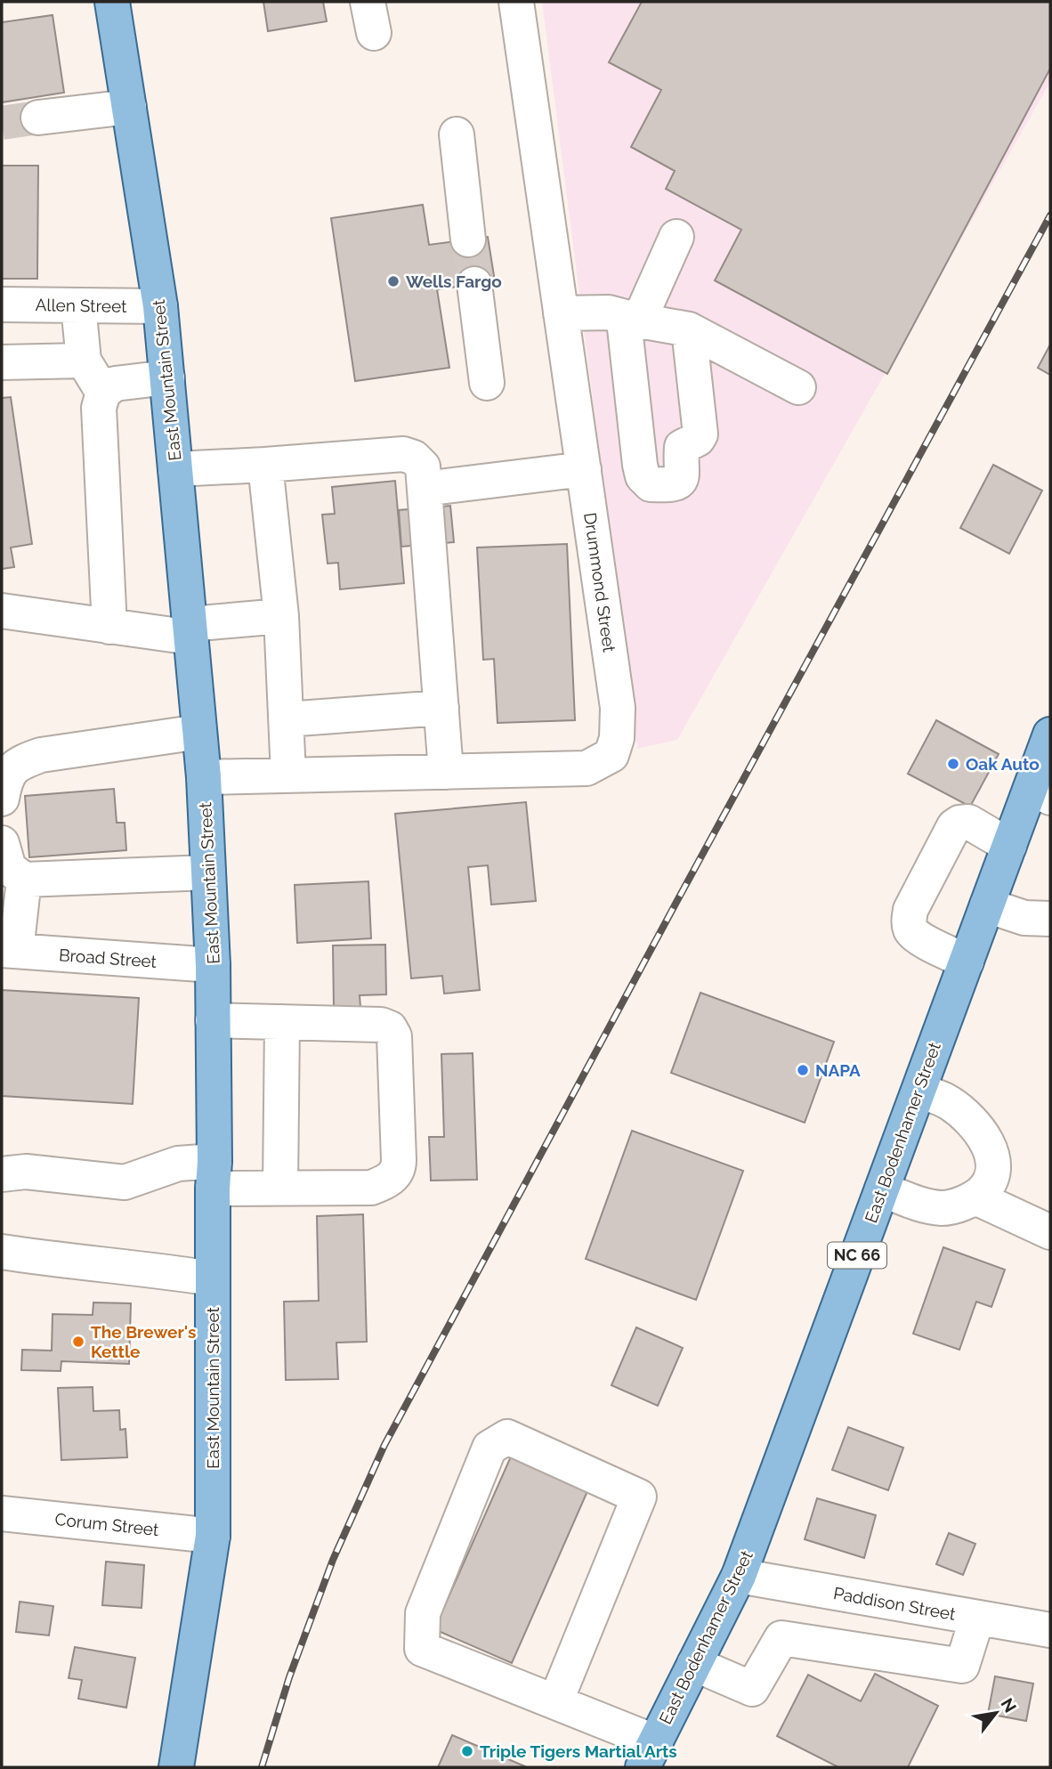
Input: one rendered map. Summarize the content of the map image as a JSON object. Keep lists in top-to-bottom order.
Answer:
{
  "streets": {
    "main road": ["East Mountain Street", "East Bodenhamer Street", "NC 66"],
    "street": [
      "Allen Street",
      "Drummond Street",
      "Broad Street",
      "Corum Street",
      "Paddison Street"
    ]
  },
  "crossings": [
    ["Allen Street", "East Mountain Street"],
    ["East Mountain Street", "Drummond Street"],
    ["East Mountain Street", "Broad Street"],
    ["East Mountain Street", "Corum Street"],
    ["East Bodenhamer Street", "Paddison Street"]
  ],
  "places": [
    "Wells Fargo",
    "Oak Auto",
    "NAPA",
    "The Brewer's Kettle",
    "Triple Tigers Martial Arts"
  ],
  "north": "top right"
}
